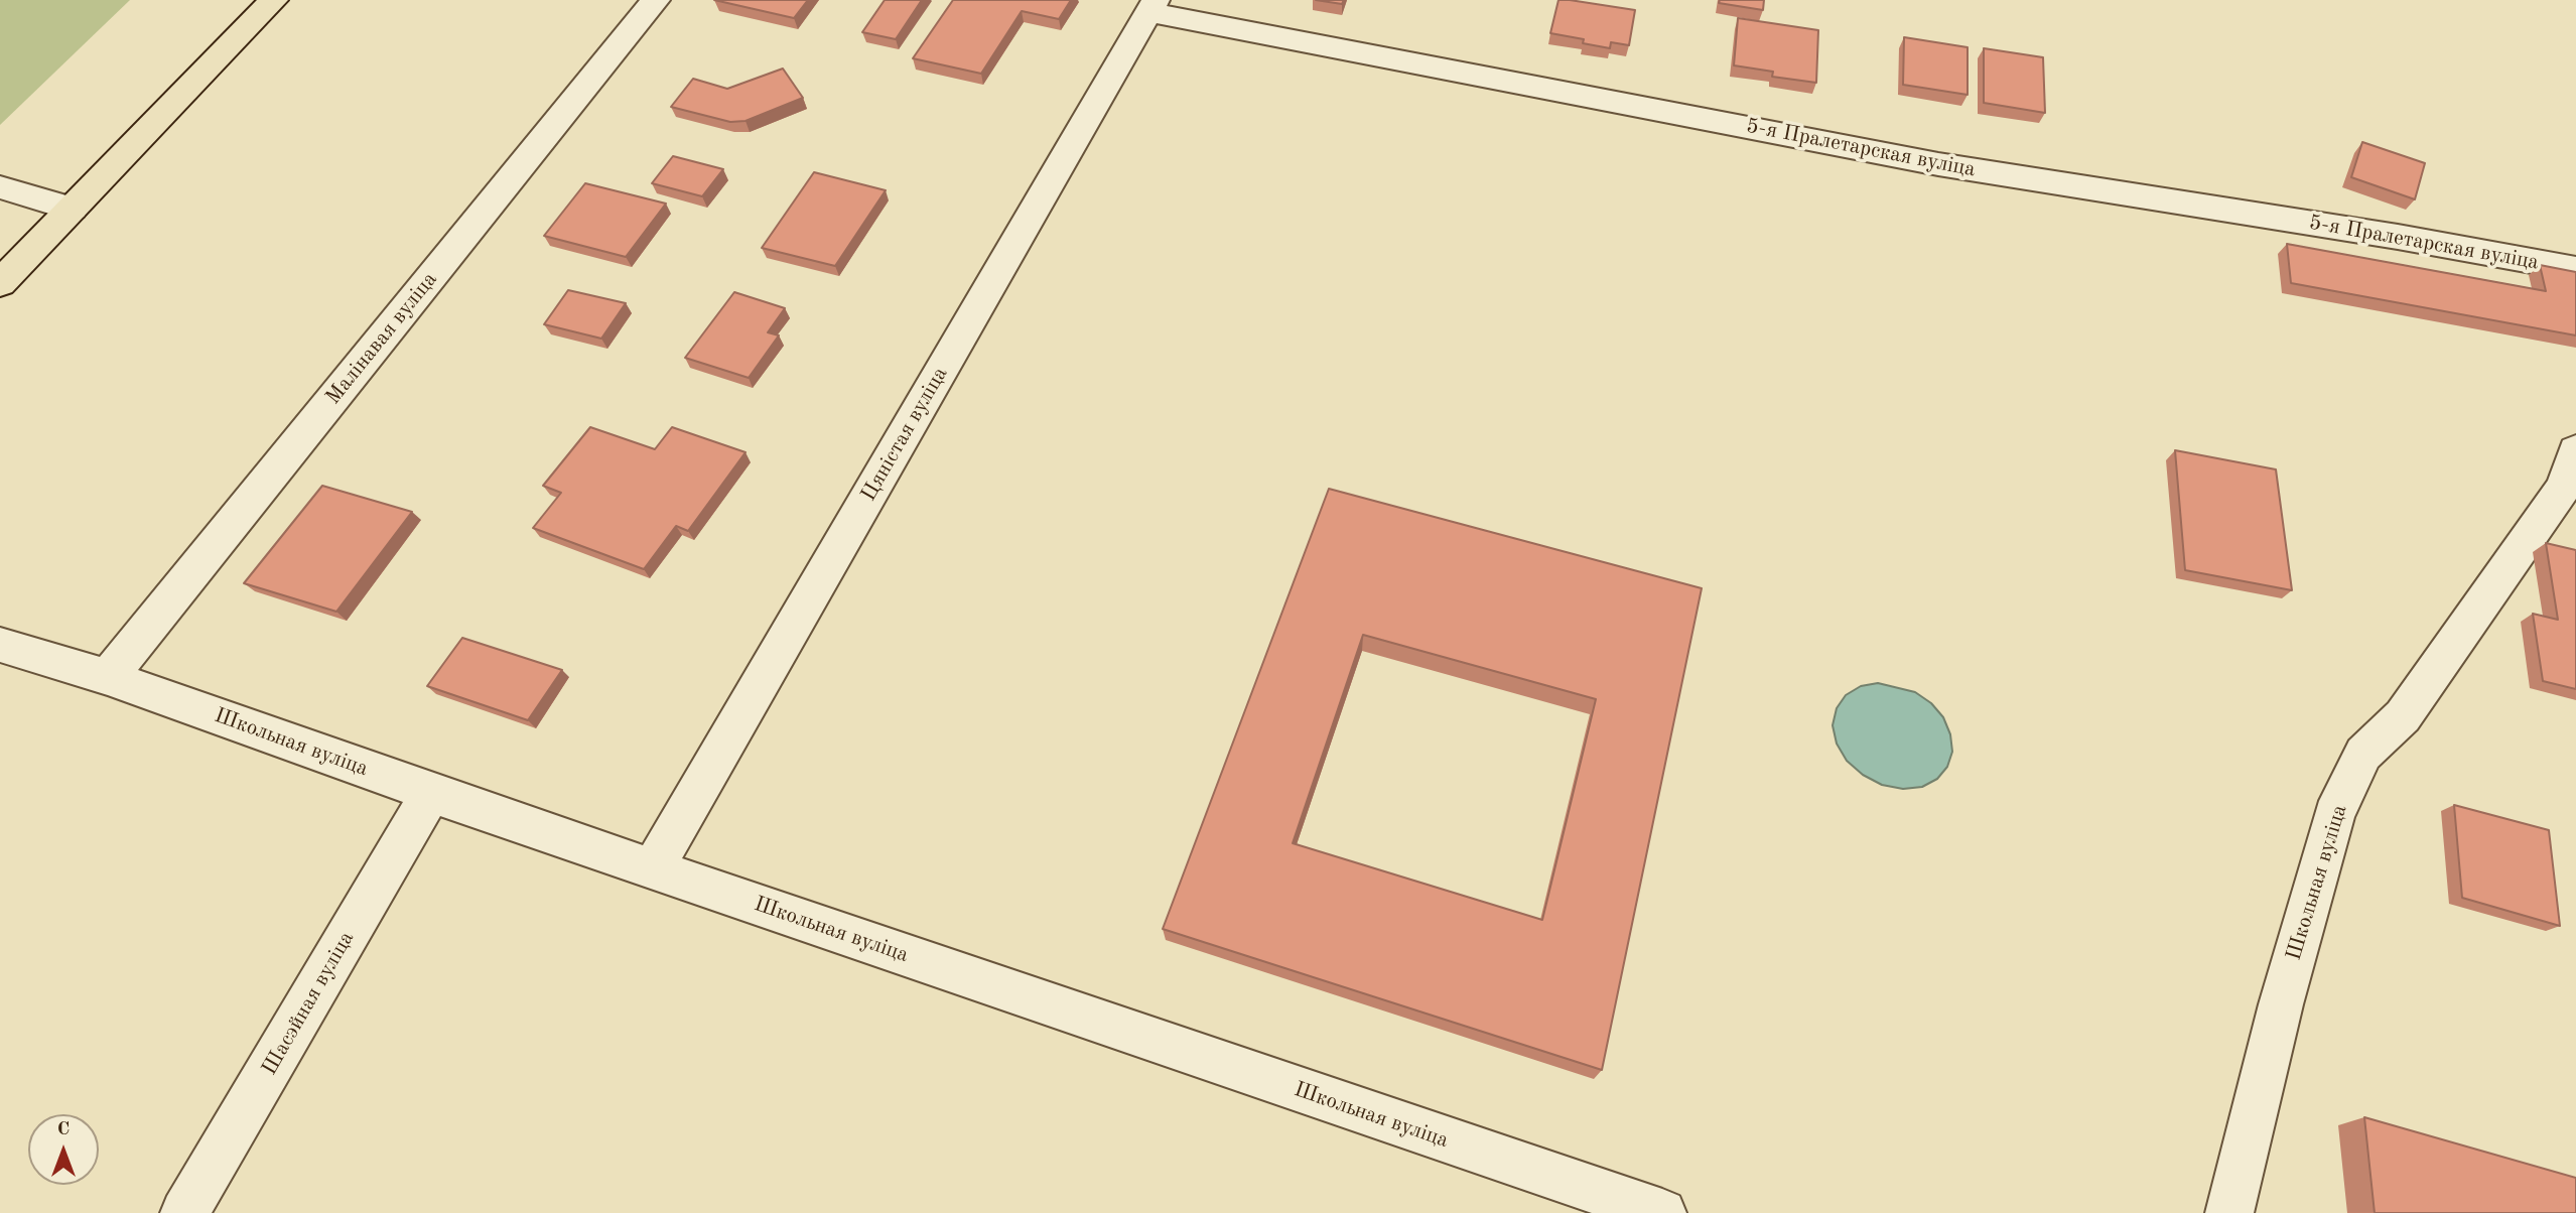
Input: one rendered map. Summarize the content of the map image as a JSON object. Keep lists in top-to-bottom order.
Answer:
{
  "streets": {
    "street": [
      "5-я Пралетарская вуліца",
      "Малінавая вуліца",
      "Цяністая вуліца",
      "Школьная вуліца",
      "Шасэйная вуліца"
    ]
  },
  "crossings": [
    ["5-я Пралетарская вуліца", "Цяністая вуліца"],
    ["Малінавая вуліца", "Школьная вуліца"],
    ["Цяністая вуліца", "Школьная вуліца"],
    ["Школьная вуліца", "Шасэйная вуліца"]
  ],
  "north": "top"
}
